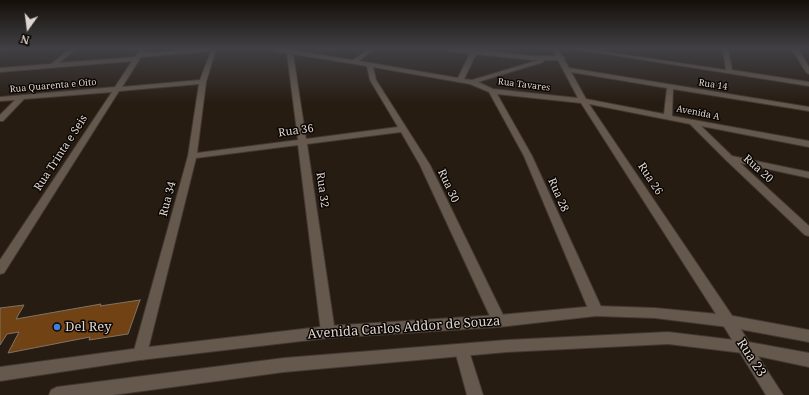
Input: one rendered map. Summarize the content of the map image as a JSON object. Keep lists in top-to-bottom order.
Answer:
{
  "streets": {
    "street": [
      "Rua Tavares",
      "Rua 14",
      "Rua Quarenta e Oito",
      "Avenida A",
      "Rua 36",
      "Rua Trinta e Seis",
      "Rua 20",
      "Rua 26",
      "Rua 30",
      "Rua 32",
      "Rua 28",
      "Rua 34",
      "Avenida Carlos Addor de Souza",
      "Rua 23"
    ]
  },
  "crossings": [
    ["Rua Tavares", "Avenida A"],
    ["Rua Tavares", "Rua 26"],
    ["Rua Tavares", "Rua 28"],
    ["Rua 14", "Rua 26"],
    ["Rua Quarenta e Oito", "Rua Trinta e Seis"],
    ["Rua Quarenta e Oito", "Rua 34"],
    ["Avenida A", "Rua 20"],
    ["Avenida A", "Rua 26"],
    ["Rua 36", "Rua 30"],
    ["Rua 36", "Rua 32"],
    ["Rua 36", "Rua 34"],
    ["Rua 26", "Avenida Carlos Addor de Souza"],
    ["Rua 26", "Rua 23"],
    ["Rua 30", "Avenida Carlos Addor de Souza"],
    ["Rua 32", "Avenida Carlos Addor de Souza"],
    ["Rua 28", "Avenida Carlos Addor de Souza"],
    ["Rua 34", "Avenida Carlos Addor de Souza"],
    ["Avenida Carlos Addor de Souza", "Rua 23"]
  ],
  "places": ["Del Rey"],
  "north": "bottom"
}
